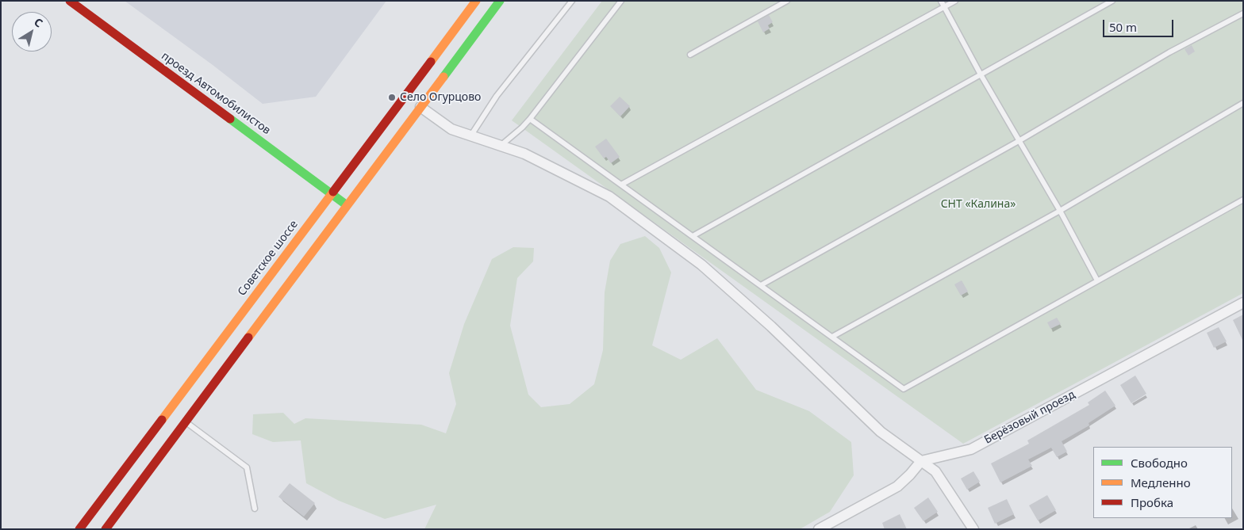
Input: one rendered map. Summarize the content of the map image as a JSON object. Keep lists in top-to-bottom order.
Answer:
{
  "streets": {
    "main road": ["проезд Автомобилистов", "Советское шоссе"],
    "street": ["Берёзовый проезд"]
  },
  "crossings": [
    ["проезд Автомобилистов", "Советское шоссе"]
  ],
  "parks": ["СНТ «Калина»"],
  "places": ["Село Огурцово"],
  "legend": ["Свободно", "Медленно", "Пробка"],
  "scale_bar": "50 m",
  "north": "top right"
}
